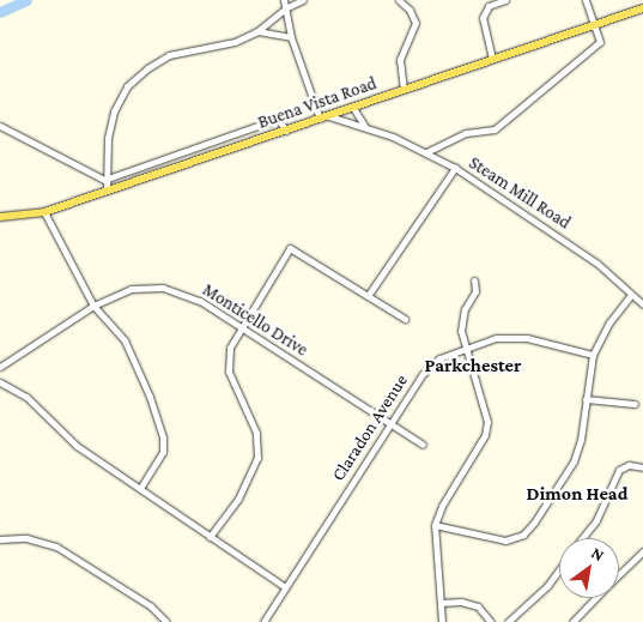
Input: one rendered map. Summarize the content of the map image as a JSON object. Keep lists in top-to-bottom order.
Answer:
{
  "streets": {
    "main road": ["Buena Vista Road"],
    "street": ["Steam Mill Road", "Monticello Drive", "Claradon Avenue"]
  },
  "crossings": [
    ["Buena Vista Road", "Steam Mill Road"],
    ["Monticello Drive", "Claradon Avenue"]
  ],
  "districts": ["Parkchester", "Dimon Head"],
  "north": "top right"
}
